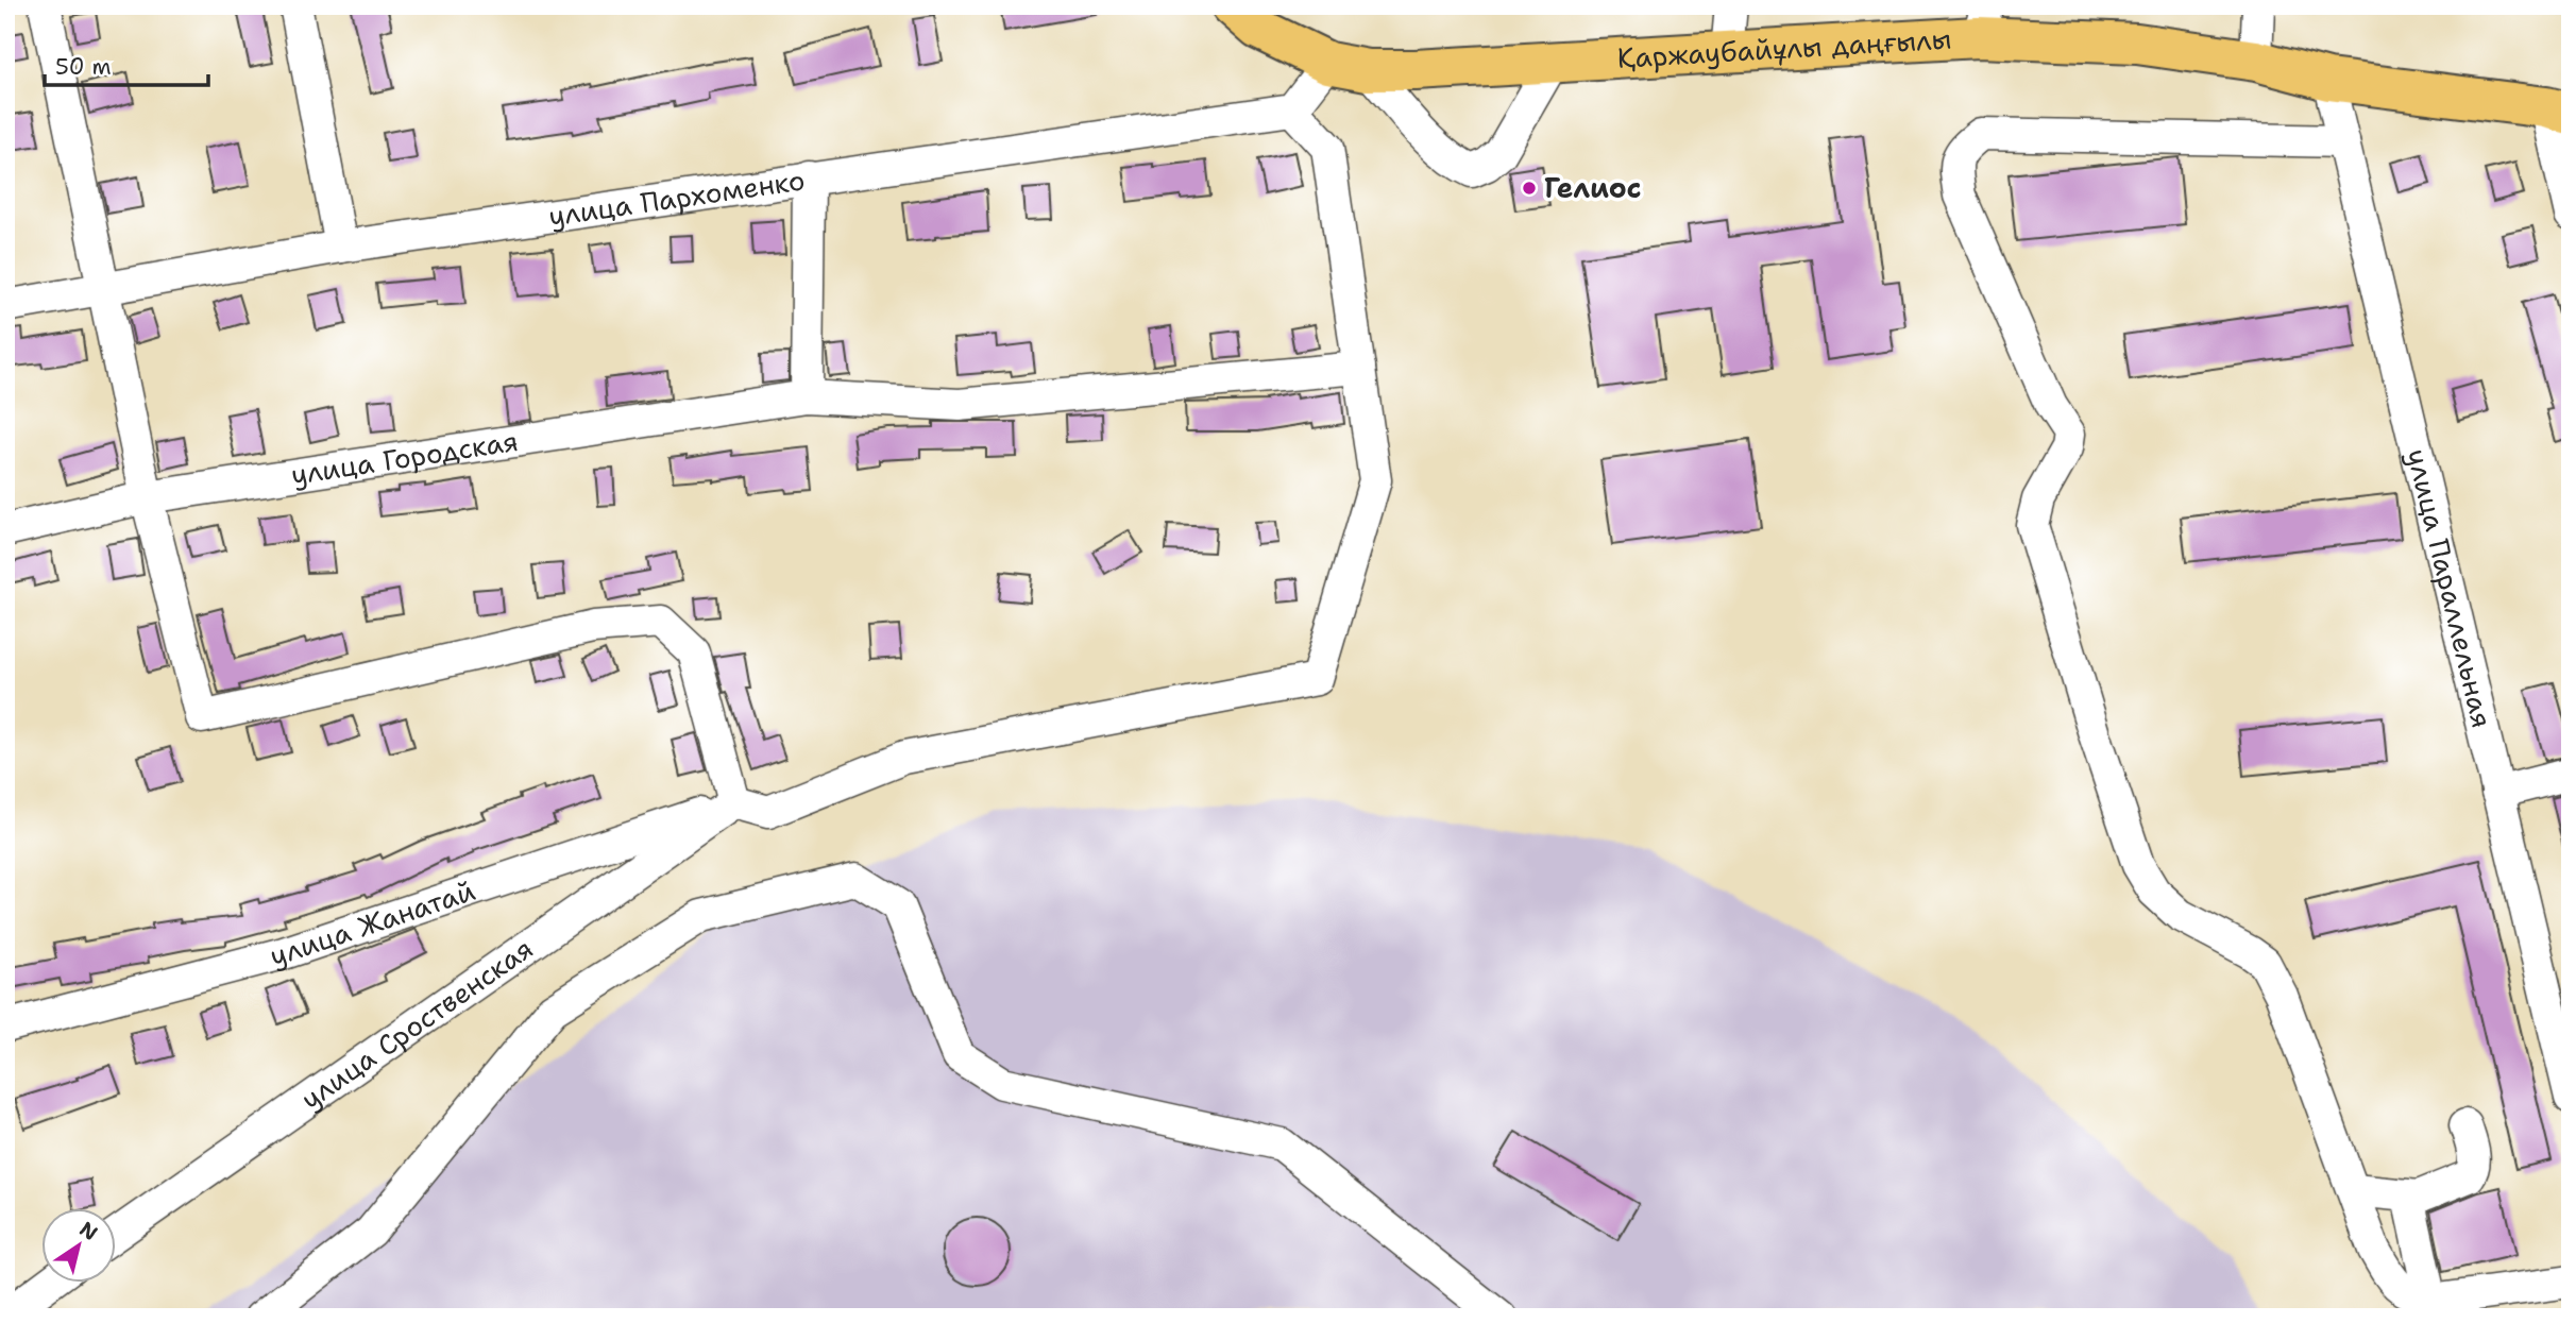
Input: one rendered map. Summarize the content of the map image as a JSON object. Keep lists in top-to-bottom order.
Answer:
{
  "streets": {
    "highway": ["Қаржаубайұлы даңғылы"],
    "street": [
      "улица Пархоменко",
      "улица Городская",
      "улица Параллельная",
      "улица Жанатай",
      "улица Сроственская"
    ]
  },
  "crossings": [
    ["Қаржаубайұлы даңғылы", "улица Параллельная"],
    ["улица Жанатай", "улица Сроственская"]
  ],
  "places": ["Гелиос"],
  "scale_bar": "50 m",
  "north": "top right"
}
